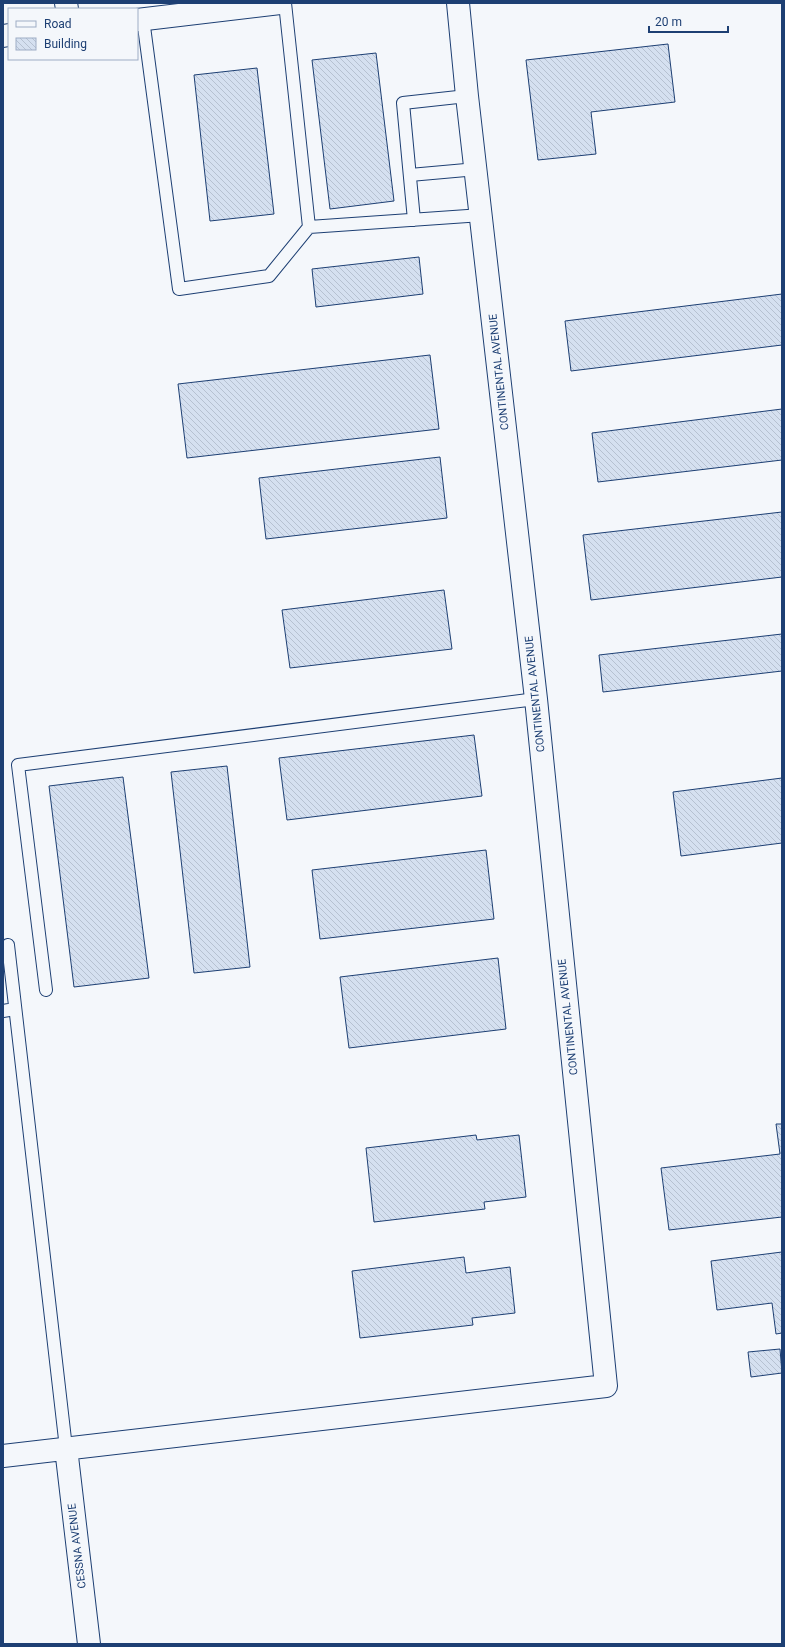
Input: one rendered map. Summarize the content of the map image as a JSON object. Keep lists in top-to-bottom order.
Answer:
{
  "streets": {
    "street": ["CONTINENTAL AVENUE", "CESSNA AVENUE"]
  },
  "crossings": [
    ["CONTINENTAL AVENUE", "CESSNA AVENUE"]
  ],
  "legend": ["Road", "Building"],
  "scale_bar": "20 m"
}
